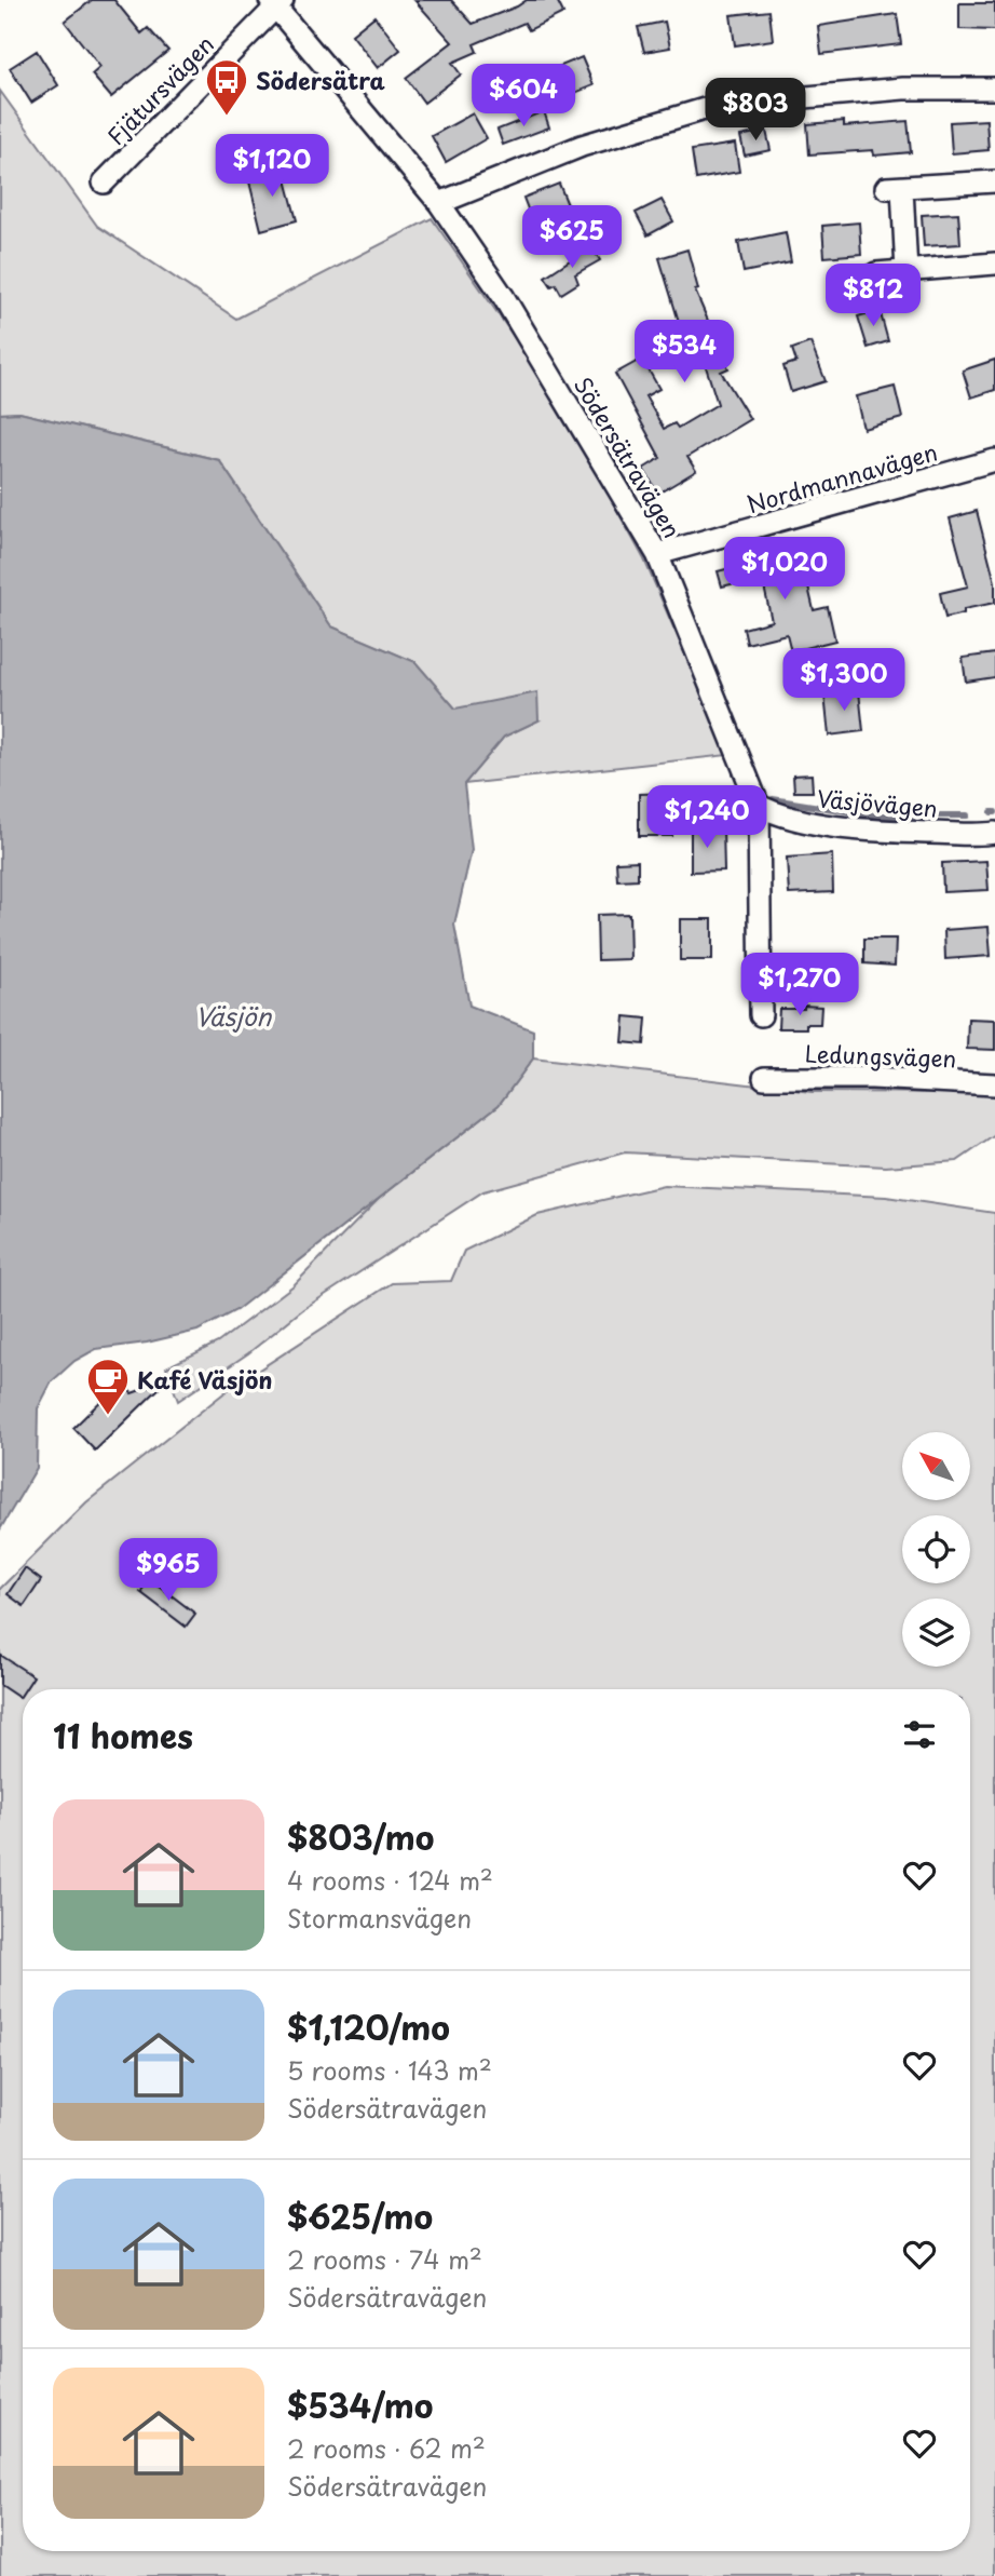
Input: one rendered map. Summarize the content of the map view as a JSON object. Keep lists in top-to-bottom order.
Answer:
{
  "streets": {
    "street": [
      "Fjätursvägen",
      "Södersätravägen",
      "Nordmannavägen",
      "Väsjövägen",
      "Ledungsvägen"
    ]
  },
  "crossings": [
    ["Fjätursvägen", "Södersätravägen"],
    ["Södersätravägen", "Nordmannavägen"],
    ["Södersätravägen", "Väsjövägen"]
  ],
  "water": ["Väsjön"],
  "places": {
    "bus stop": ["Södersätra"],
    "cafe": ["Kafé Väsjön"]
  },
  "north": "top left",
  "page": {
    "price": [
      "$604",
      "$803",
      "$1,120",
      "$625",
      "$812",
      "$534",
      "$1,020",
      "$1,300",
      "$1,240",
      "$1,270",
      "$965"
    ],
    "heading": "11 homes",
    "list": [
      {
        "name": "$803/mo",
        "note": "4 rooms · 124 m² · Stormansvägen"
      },
      {
        "name": "$1,120/mo",
        "note": "5 rooms · 143 m² · Södersätravägen"
      },
      {
        "name": "$625/mo",
        "note": "2 rooms · 74 m² · Södersätravägen"
      },
      {
        "name": "$534/mo",
        "note": "2 rooms · 62 m² · Södersätravägen"
      }
    ]
  }
}
